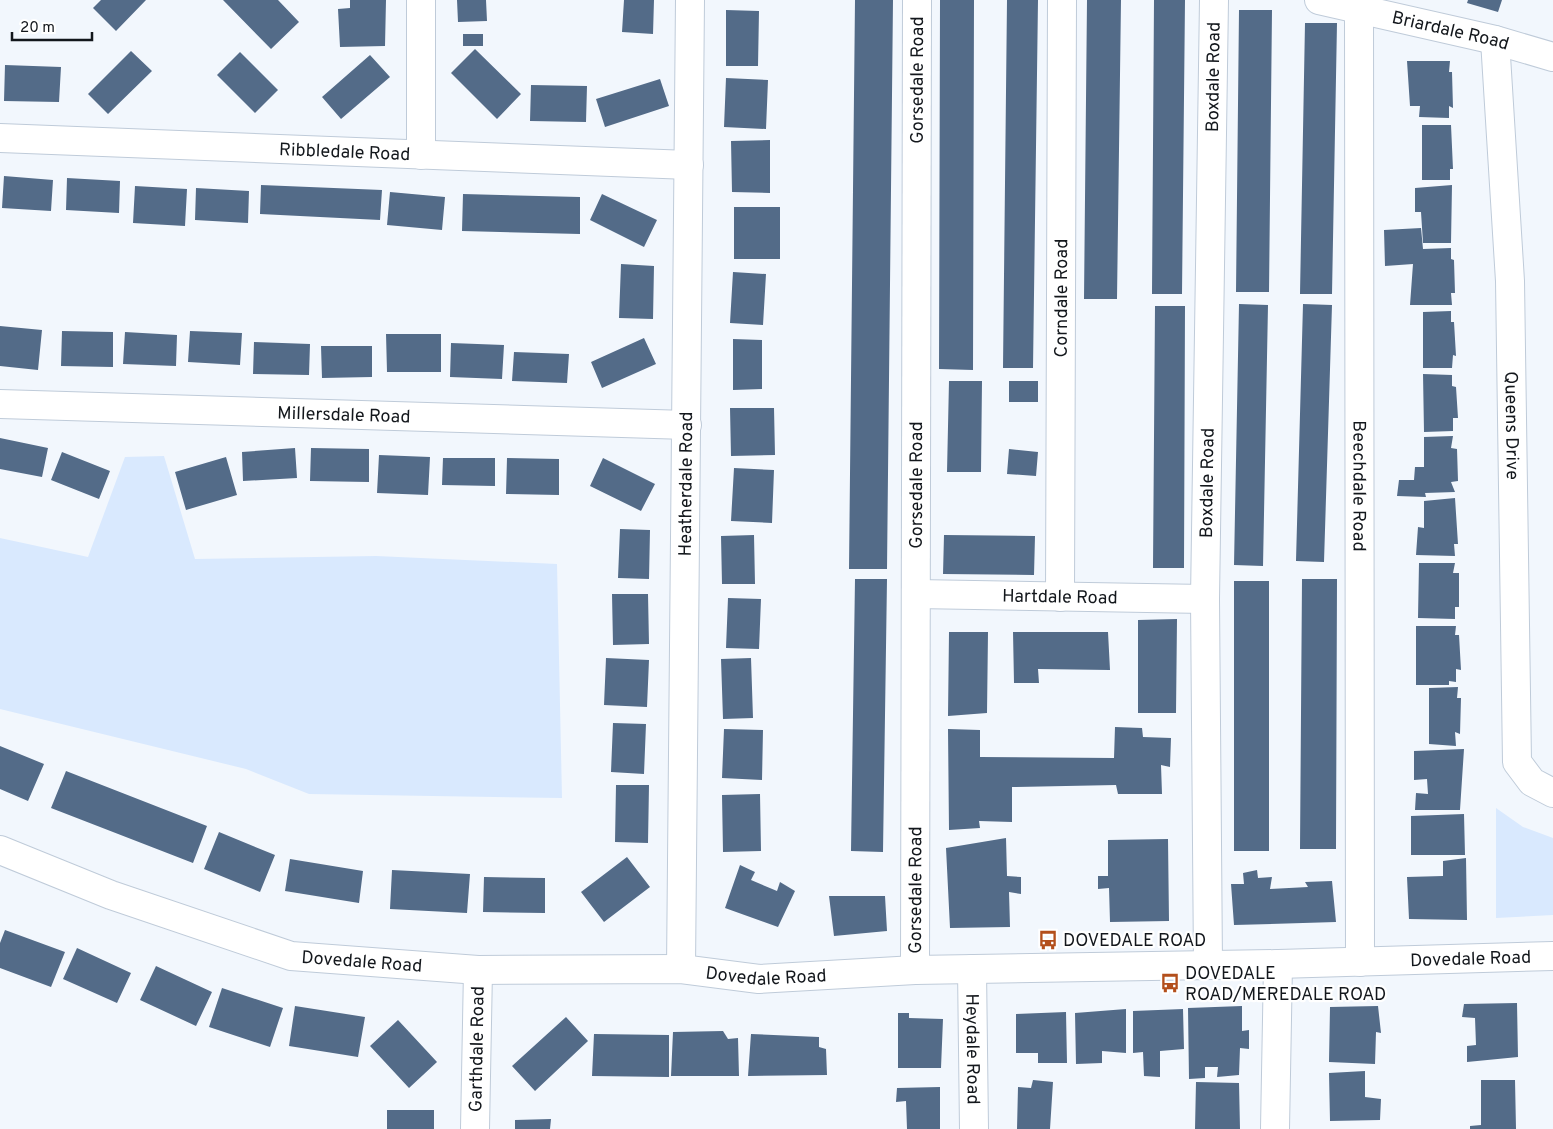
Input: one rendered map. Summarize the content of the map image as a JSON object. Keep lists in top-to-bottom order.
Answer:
{
  "streets": {
    "street": [
      "Briardale Road",
      "Boxdale Road",
      "Gorsedale Road",
      "Ribbledale Road",
      "Corndale Road",
      "Millersdale Road",
      "Queens Drive",
      "Heatherdale Road",
      "Beechdale Road",
      "Hartdale Road",
      "Dovedale Road",
      "Garthdale Road",
      "Heydale Road"
    ]
  },
  "crossings": [
    ["Briardale Road", "Queens Drive"],
    ["Briardale Road", "Beechdale Road"],
    ["Boxdale Road", "Hartdale Road"],
    ["Boxdale Road", "Dovedale Road"],
    ["Gorsedale Road", "Hartdale Road"],
    ["Gorsedale Road", "Dovedale Road"],
    ["Ribbledale Road", "Heatherdale Road"],
    ["Corndale Road", "Hartdale Road"],
    ["Millersdale Road", "Heatherdale Road"],
    ["Heatherdale Road", "Dovedale Road"],
    ["Beechdale Road", "Dovedale Road"],
    ["Dovedale Road", "Garthdale Road"],
    ["Dovedale Road", "Heydale Road"]
  ],
  "places": {
    "bus stop": ["DOVEDALE ROAD", "DOVEDALE ROAD/MEREDALE ROAD"]
  },
  "scale_bar": "20 m"
}
